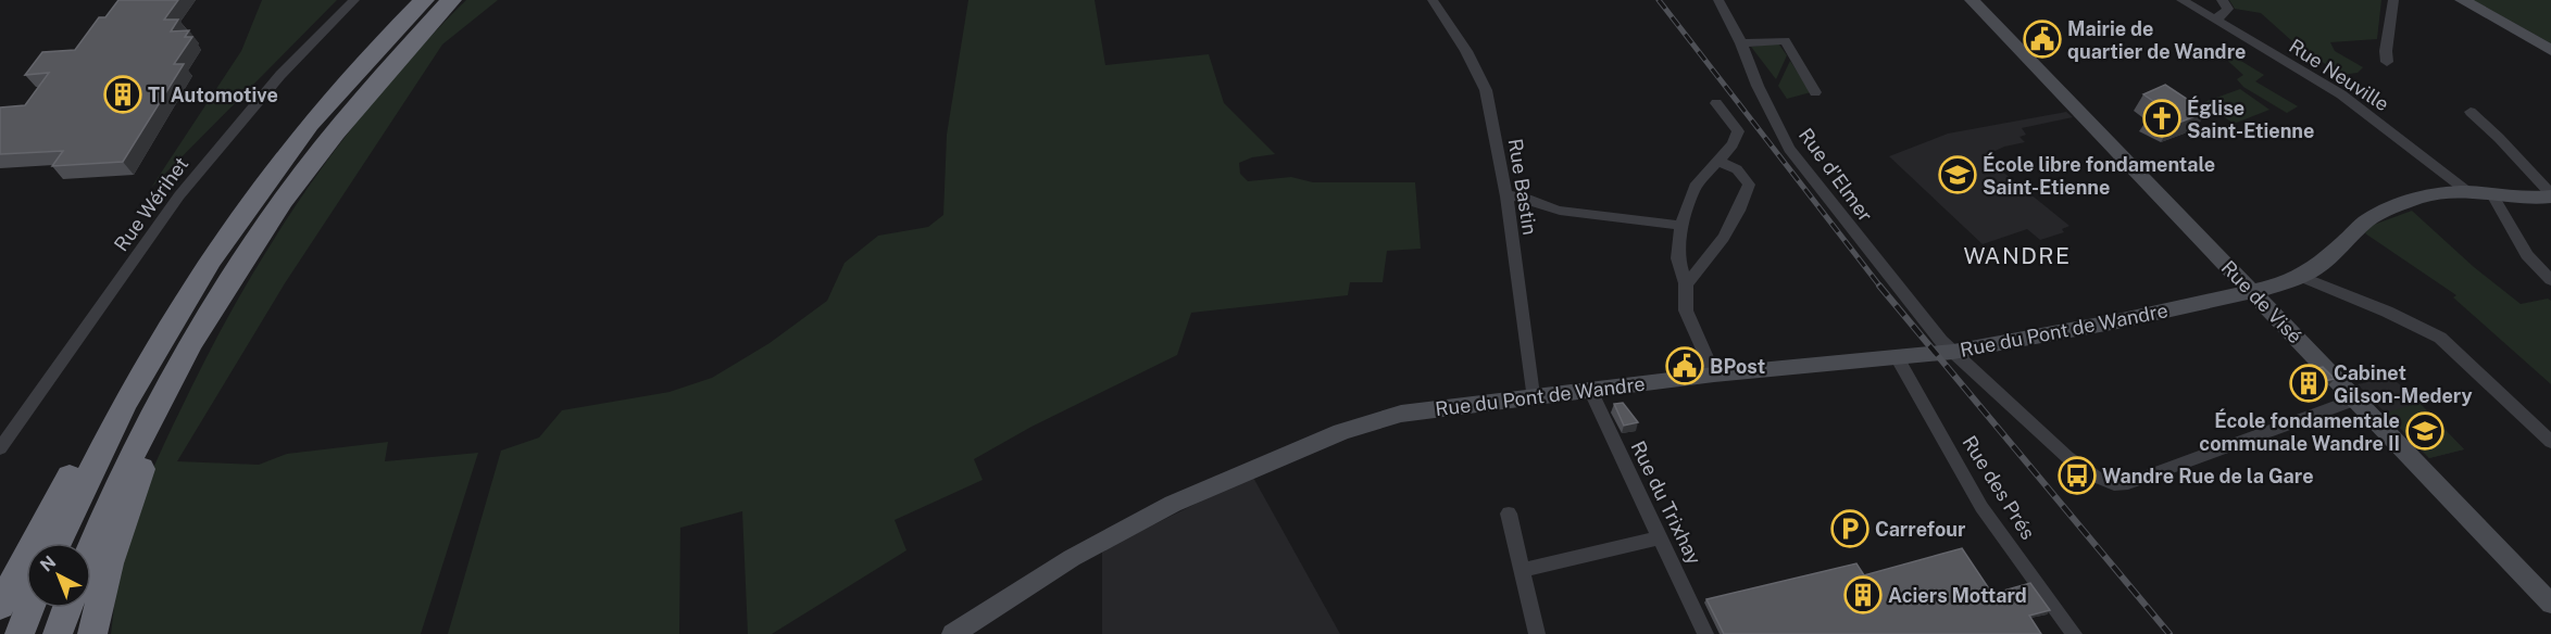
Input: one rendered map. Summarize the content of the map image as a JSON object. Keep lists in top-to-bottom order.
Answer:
{
  "streets": {
    "street": [
      "Rue Neuville",
      "Rue d'Elmer",
      "Rue Bastin",
      "Rue Wérihet",
      "Rue de Visé",
      "Rue du Pont de Wandre",
      "Rue des Prés",
      "Rue du Trixhay"
    ]
  },
  "crossings": [
    ["Rue d'Elmer", "Rue de Visé"],
    ["Rue d'Elmer", "Rue du Pont de Wandre"],
    ["Rue Bastin", "Rue du Pont de Wandre"],
    ["Rue de Visé", "Rue du Pont de Wandre"],
    ["Rue du Pont de Wandre", "Rue des Prés"],
    ["Rue du Pont de Wandre", "Rue du Trixhay"]
  ],
  "districts": ["WANDRE"],
  "places": {
    "public building": ["Mairie de quartier de Wandre", "BPost"],
    "building": ["TI Automotive", "Cabinet Gilson-Medery", "Aciers Mottard"],
    "church": ["Église Saint-Etienne"],
    "school or university": ["École libre fondamentale Saint-Etienne", "École fondamentale communale Wandre II"],
    "bus stop": ["Wandre Rue de la Gare"],
    "parking": ["Carrefour"]
  },
  "north": "top left"
}
